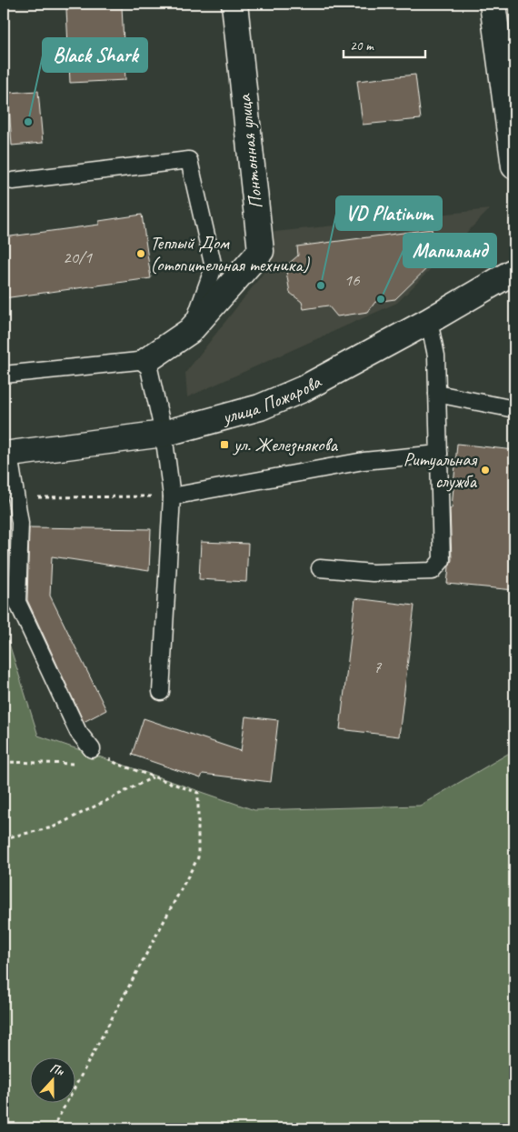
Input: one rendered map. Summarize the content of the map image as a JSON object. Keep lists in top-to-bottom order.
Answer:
{
  "streets": {
    "street": ["Понтонная улица", "улица Пожарова"]
  },
  "places": {
    "other": [
      "Black Shark",
      "Теплый Дом (отопительная техника)",
      "VD Platinum",
      "Мапиланд",
      "Ритуальная служба"
    ],
    "transit": ["ул. Железнякова"]
  },
  "house_numbers": ["20/1", "16", "7"],
  "scale_bar": "20 m",
  "north": "top"
}
